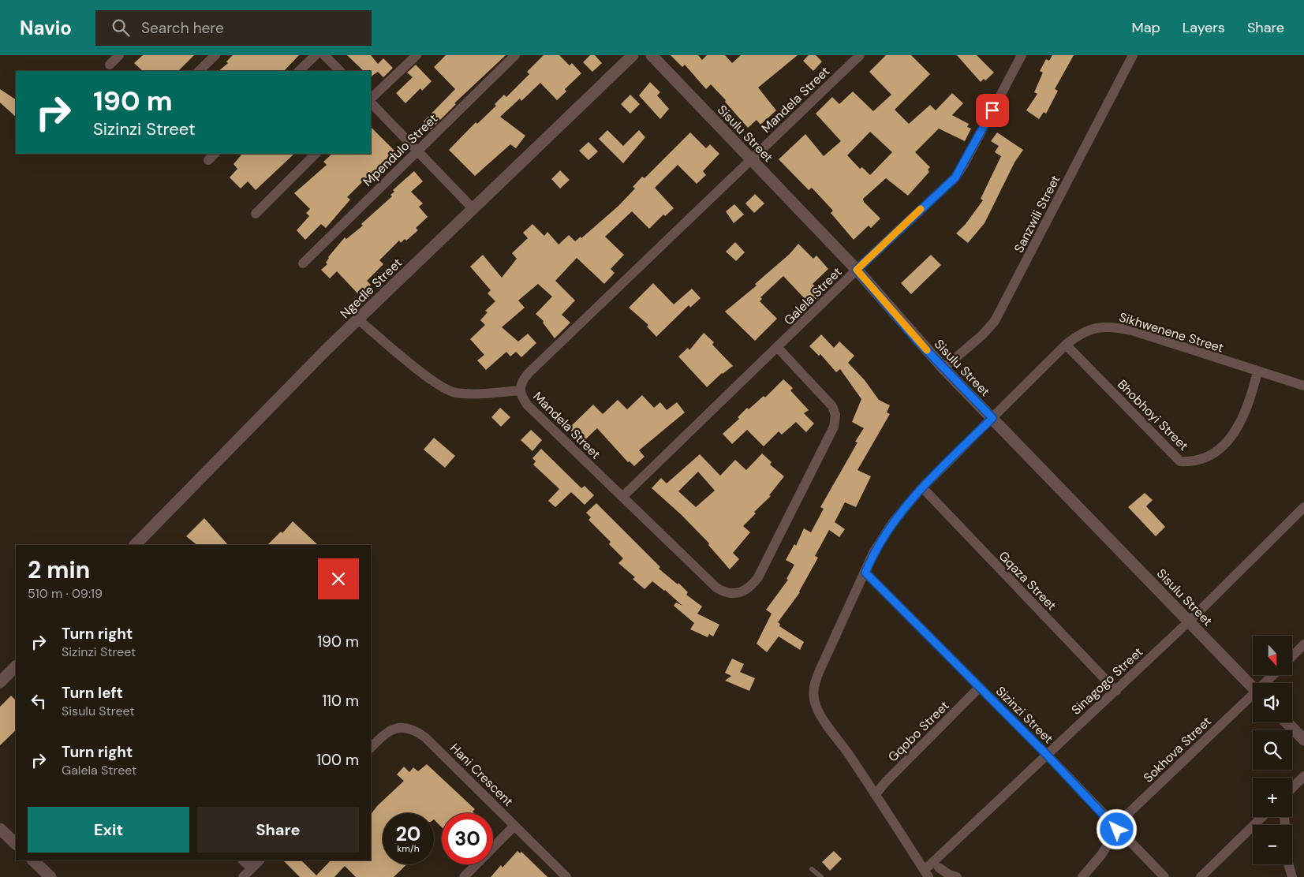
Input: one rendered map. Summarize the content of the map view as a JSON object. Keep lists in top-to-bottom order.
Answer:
{
  "streets": {
    "street": [
      "Mandela Street",
      "Sisulu Street",
      "Mpendulo Street",
      "Sanzwili Street",
      "Ngedle Street",
      "Galela Street",
      "Sikhwenene Street",
      "Bhobhoyi Street",
      "Gqaza Street",
      "Sinagogo Street",
      "Sizinzi Street",
      "Gqobo Street",
      "Sokhova Street",
      "Hani Crescent"
    ]
  },
  "crossings": [
    ["Mandela Street", "Sisulu Street"],
    ["Mandela Street", "Galela Street"],
    ["Sisulu Street", "Sanzwili Street"],
    ["Sisulu Street", "Galela Street"],
    ["Sisulu Street", "Sikhwenene Street"],
    ["Sisulu Street", "Sinagogo Street"],
    ["Sikhwenene Street", "Bhobhoyi Street"],
    ["Gqaza Street", "Sinagogo Street"],
    ["Sinagogo Street", "Sizinzi Street"],
    ["Sizinzi Street", "Gqobo Street"],
    ["Sizinzi Street", "Sokhova Street"]
  ],
  "north": "bottom",
  "page": {
    "header": "Navio",
    "search": "Search here",
    "nav": ["Map", "Layers", "Share"],
    "turn": ["190 m", "Sizinzi Street"],
    "heading": ["2 min", "510 m · 09:19"],
    "list": [
      {
        "name": "Turn right",
        "note": "Sizinzi Street",
        "value": "190 m"
      },
      {
        "name": "Turn left",
        "note": "Sisulu Street",
        "value": "110 m"
      },
      {
        "name": "Turn right",
        "note": "Galela Street",
        "value": "100 m"
      }
    ],
    "map_buttons": ["+", "−"],
    "buttons": ["Exit", "Share"],
    "speed": "20 km/h",
    "limit": "30"
  }
}
